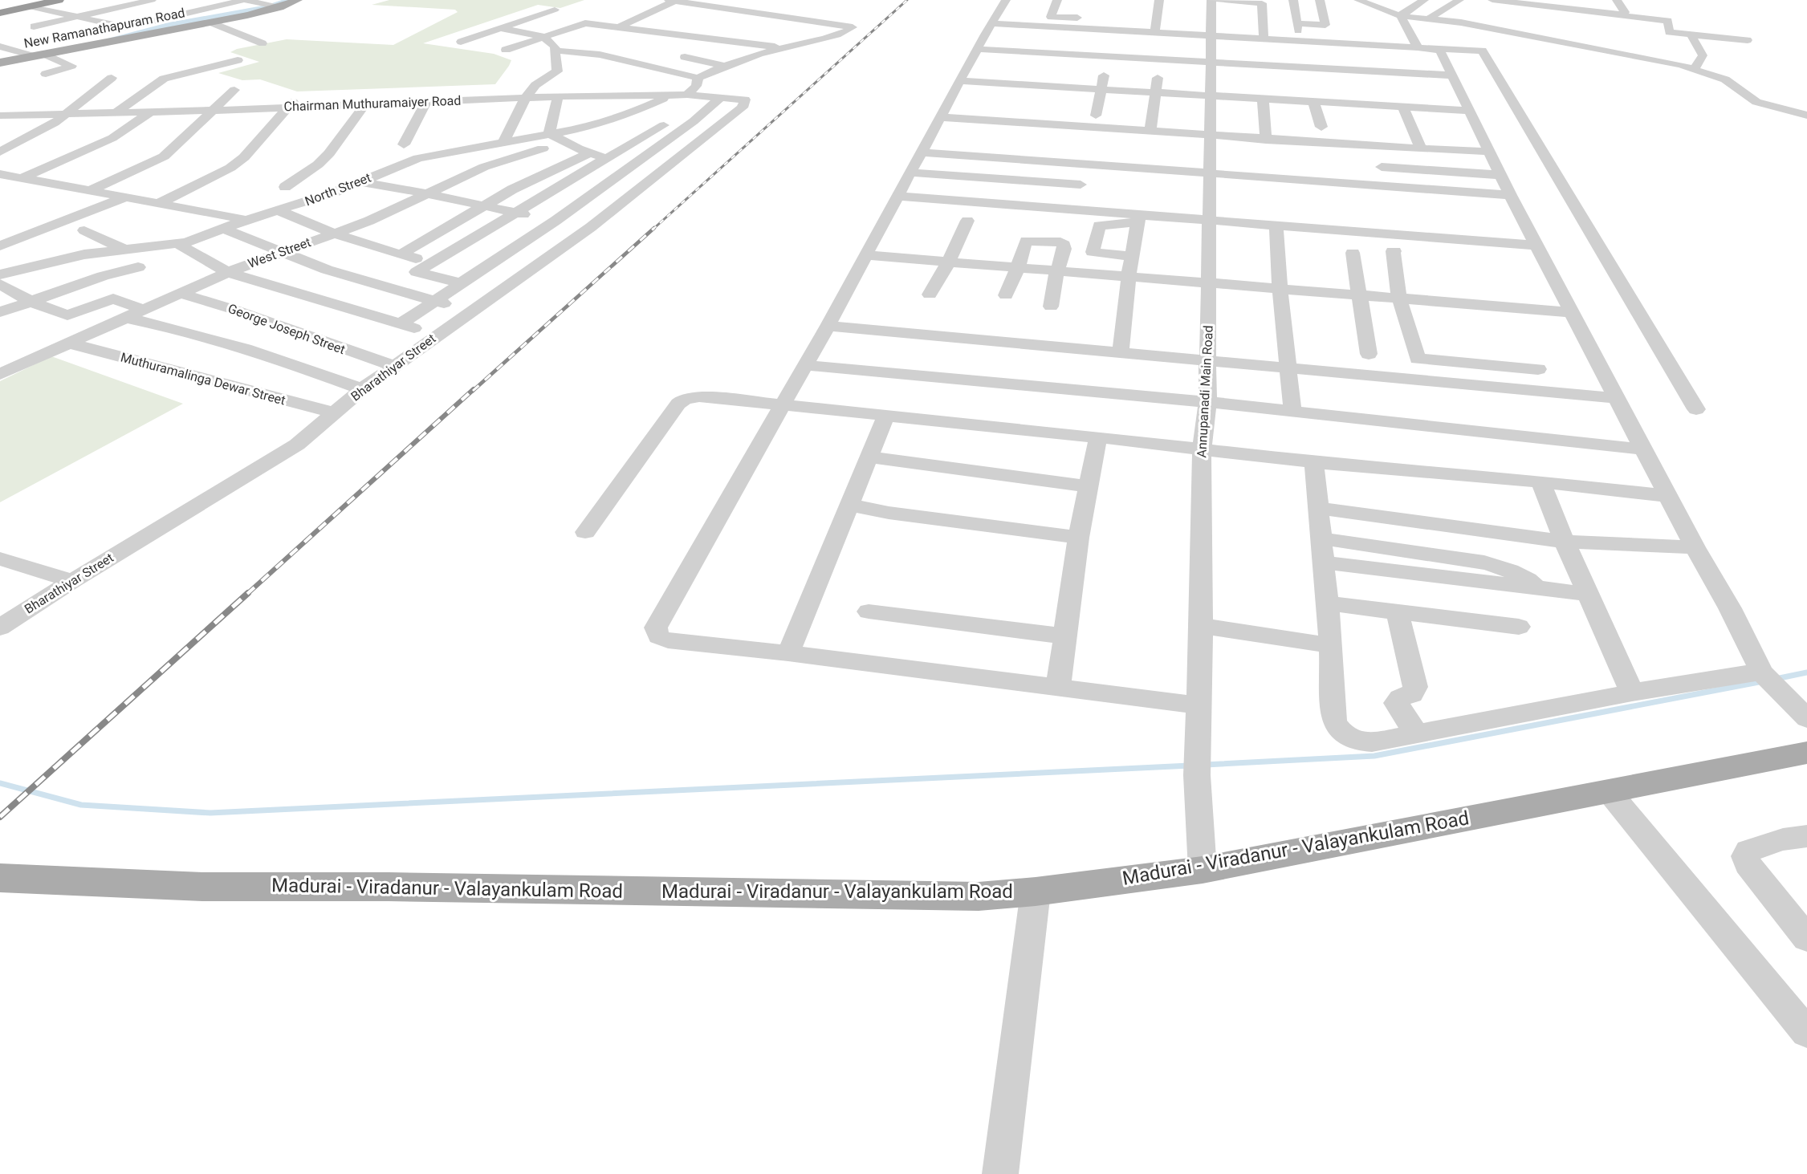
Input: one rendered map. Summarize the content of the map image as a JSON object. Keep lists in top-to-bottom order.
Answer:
{
  "streets": {
    "main road": ["New Ramanathapuram Road", "Madurai - Viradanur - Valayankulam Road"],
    "street": [
      "Chairman Muthuramaiyer Road",
      "North Street",
      "West Street",
      "George Joseph Street",
      "Bharathiyar Street",
      "Muthuramalinga Dewar Street",
      "Annupanadi Main Road"
    ]
  },
  "crossings": [
    ["Chairman Muthuramaiyer Road", "North Street"],
    ["Chairman Muthuramaiyer Road", "Bharathiyar Street"],
    ["North Street", "West Street"],
    ["West Street", "George Joseph Street"],
    ["West Street", "Muthuramalinga Dewar Street"],
    ["George Joseph Street", "Bharathiyar Street"],
    ["Bharathiyar Street", "Muthuramalinga Dewar Street"],
    ["Annupanadi Main Road", "Madurai - Viradanur - Valayankulam Road"]
  ]
}
